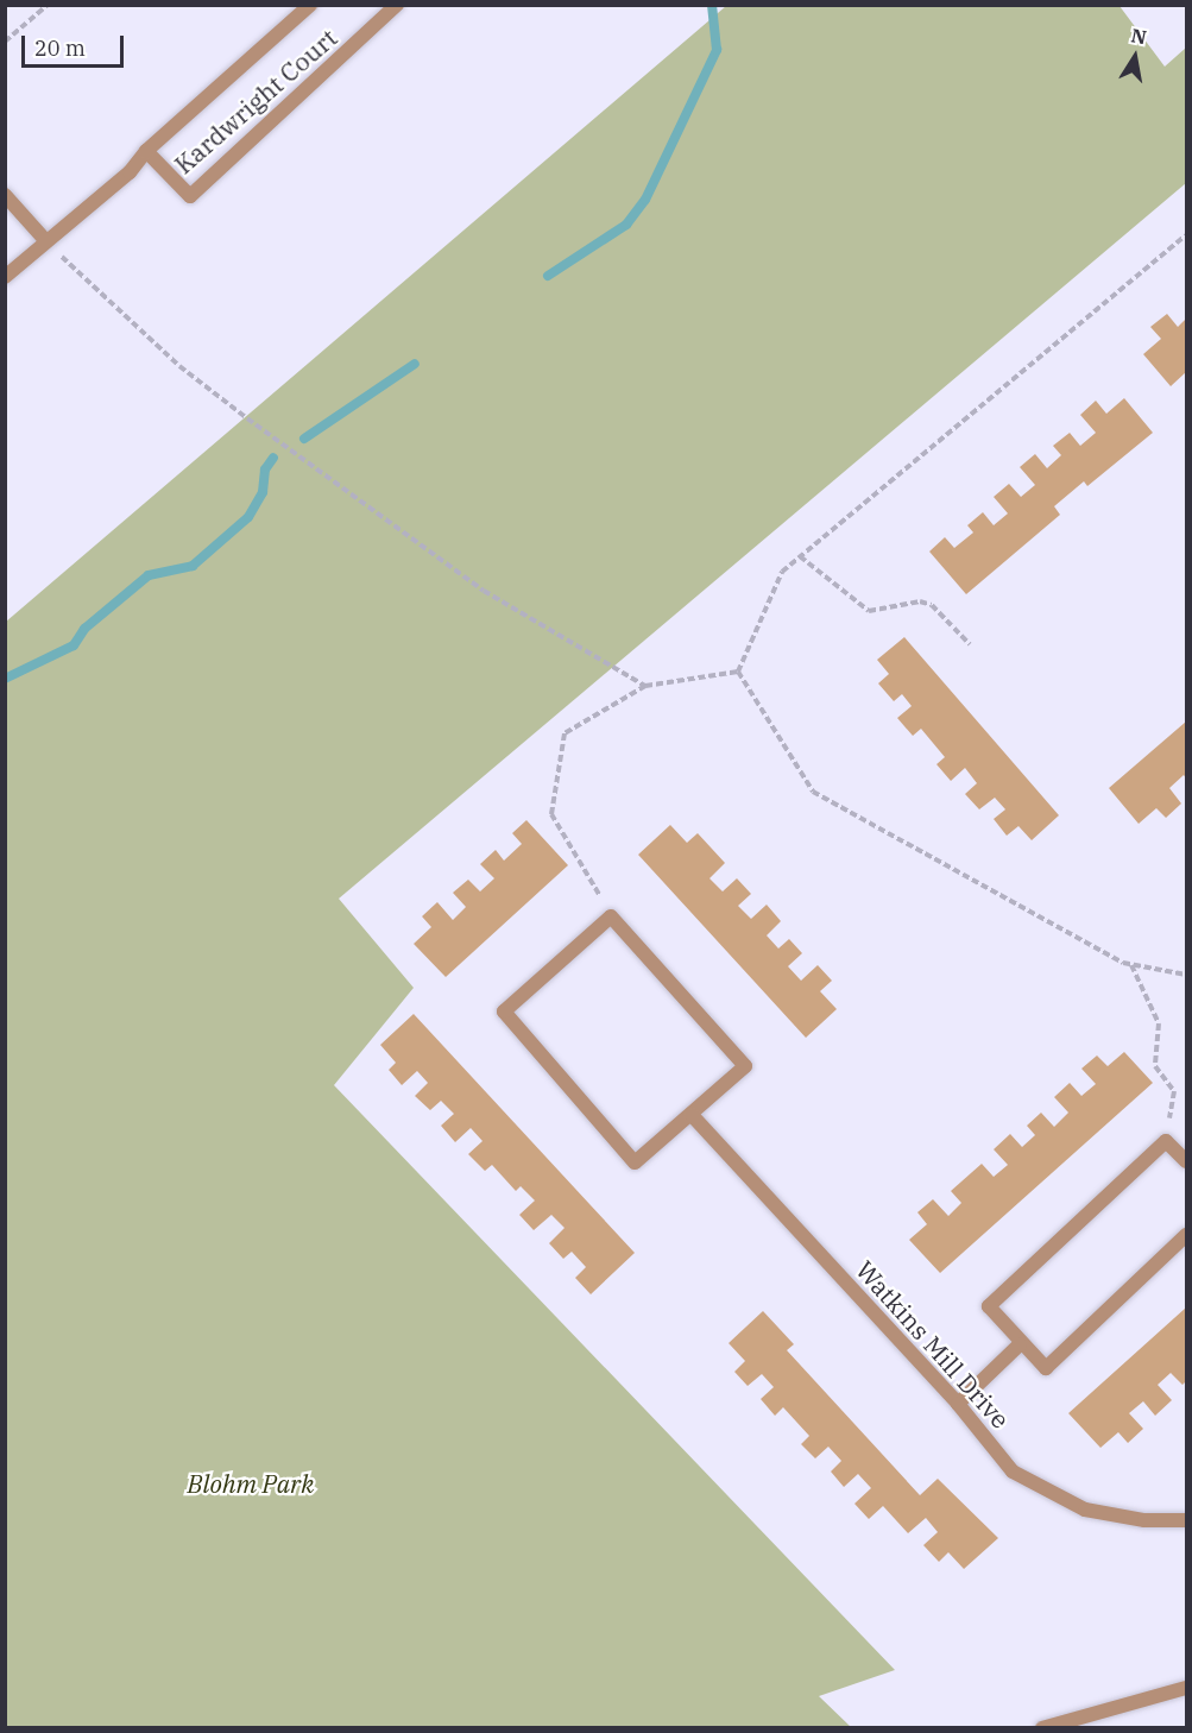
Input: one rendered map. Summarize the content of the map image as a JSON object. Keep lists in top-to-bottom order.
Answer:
{
  "streets": {
    "street": ["Kardwright Court", "Watkins Mill Drive"]
  },
  "parks": ["Blohm Park"],
  "scale_bar": "20 m",
  "north": "top"
}
